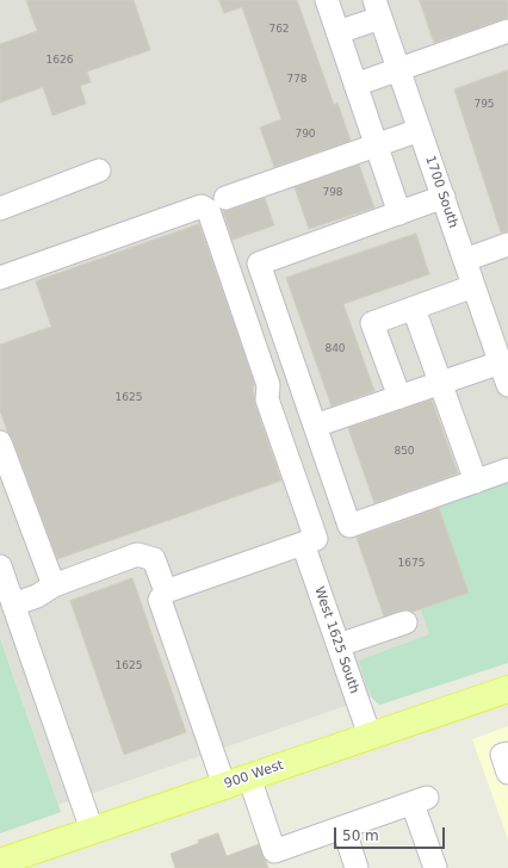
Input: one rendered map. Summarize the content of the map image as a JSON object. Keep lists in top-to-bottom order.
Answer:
{
  "streets": {
    "main road": ["900 West"],
    "street": ["1700 South", "West 1625 South"]
  },
  "crossings": [
    ["West 1625 South", "900 West"]
  ],
  "house_numbers": [
    "762",
    "1626",
    "778",
    "795",
    "790",
    "798",
    "840",
    "1625",
    "850",
    "1675",
    "1625"
  ],
  "scale_bar": "50 m"
}
